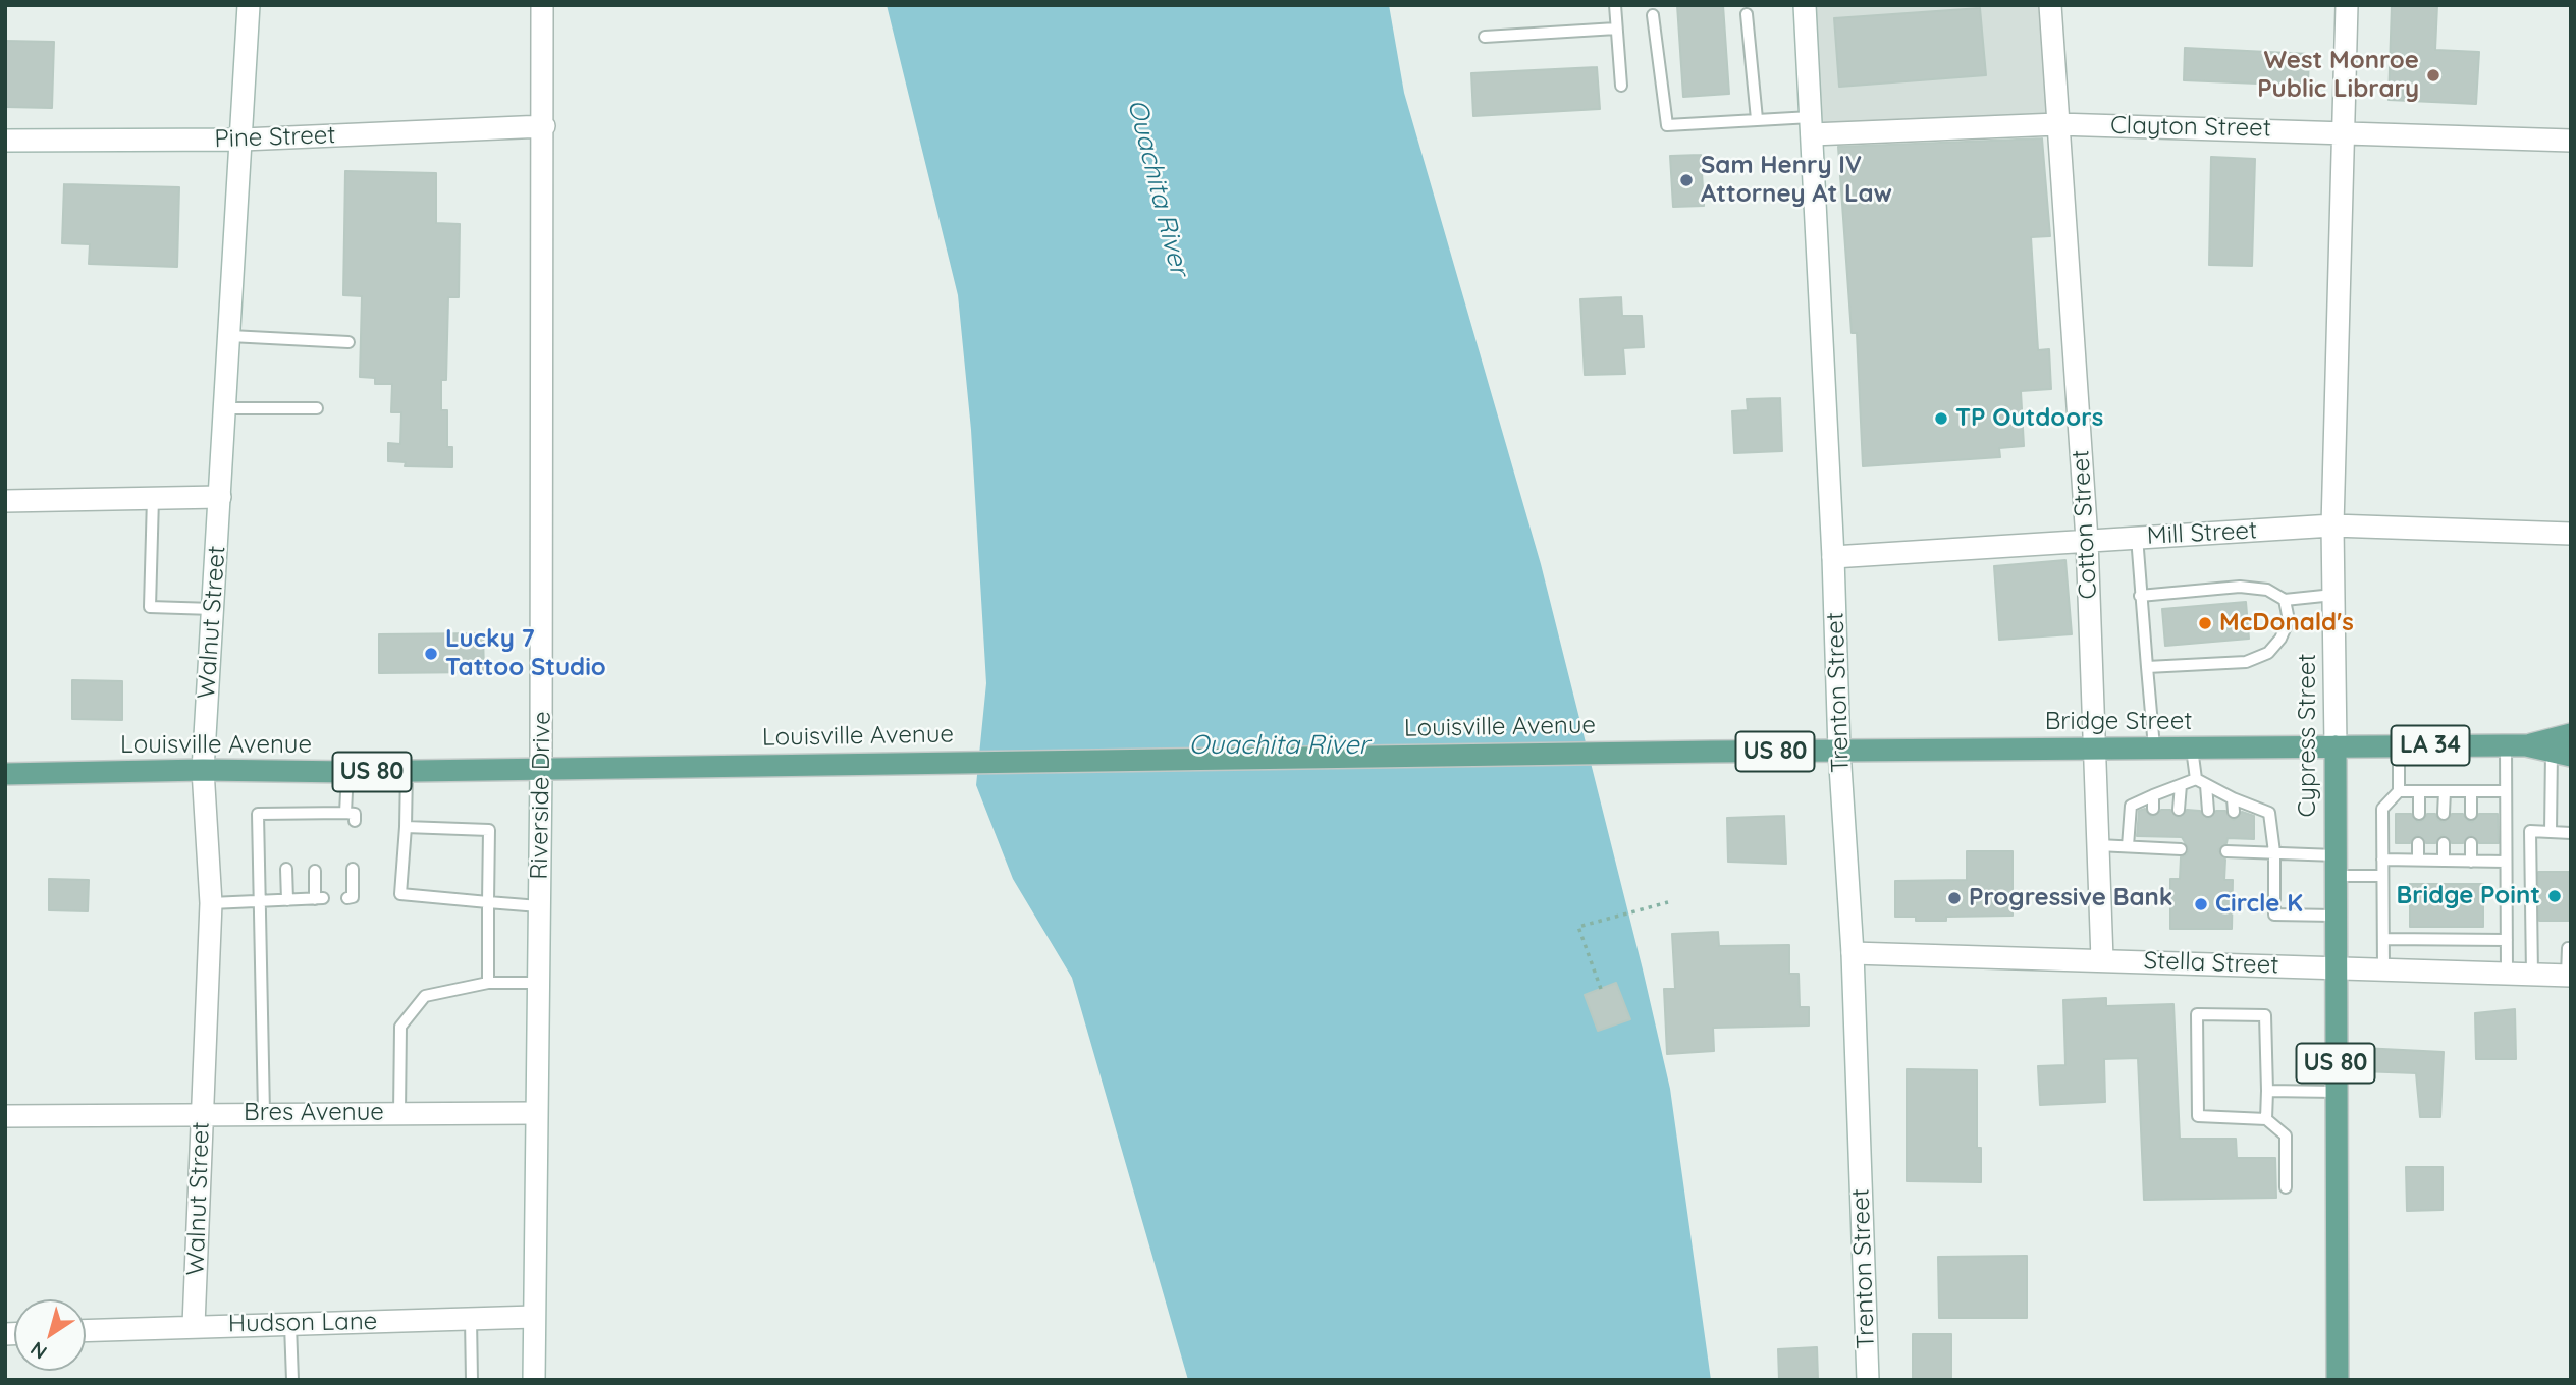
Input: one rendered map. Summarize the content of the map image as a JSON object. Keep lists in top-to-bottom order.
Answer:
{
  "streets": {
    "main road": [
      "Bridge Street",
      "Louisville Avenue",
      "Cypress Street",
      "LA 34",
      "US 80"
    ],
    "street": [
      "Clayton Street",
      "Pine Street",
      "Cotton Street",
      "Mill Street",
      "Walnut Street",
      "Trenton Street",
      "Riverside Drive",
      "Stella Street",
      "Bres Avenue",
      "Hudson Lane"
    ]
  },
  "crossings": [
    ["Clayton Street", "Cotton Street"],
    ["Clayton Street", "Trenton Street"],
    ["Clayton Street", "Cypress Street"],
    ["Pine Street", "Walnut Street"],
    ["Pine Street", "Riverside Drive"],
    ["Cotton Street", "Mill Street"],
    ["Cotton Street", "Bridge Street"],
    ["Cotton Street", "Stella Street"],
    ["Mill Street", "Trenton Street"],
    ["Mill Street", "Cypress Street"],
    ["Walnut Street", "Louisville Avenue"],
    ["Walnut Street", "Bres Avenue"],
    ["Walnut Street", "Hudson Lane"],
    ["Trenton Street", "Bridge Street"],
    ["Trenton Street", "Stella Street"],
    ["Bridge Street", "Louisville Avenue"],
    ["Bridge Street", "Cypress Street"],
    ["Louisville Avenue", "Riverside Drive"],
    ["Cypress Street", "Stella Street"],
    ["Riverside Drive", "Bres Avenue"],
    ["Riverside Drive", "Hudson Lane"]
  ],
  "water": ["Ouachita River"],
  "places": [
    "West Monroe Public Library",
    "Sam Henry IV Attorney At Law",
    "TP Outdoors",
    "McDonald's",
    "Lucky 7 Tattoo Studio",
    "Bridge Point",
    "Progressive Bank",
    "Circle K"
  ],
  "north": "bottom left"
}
